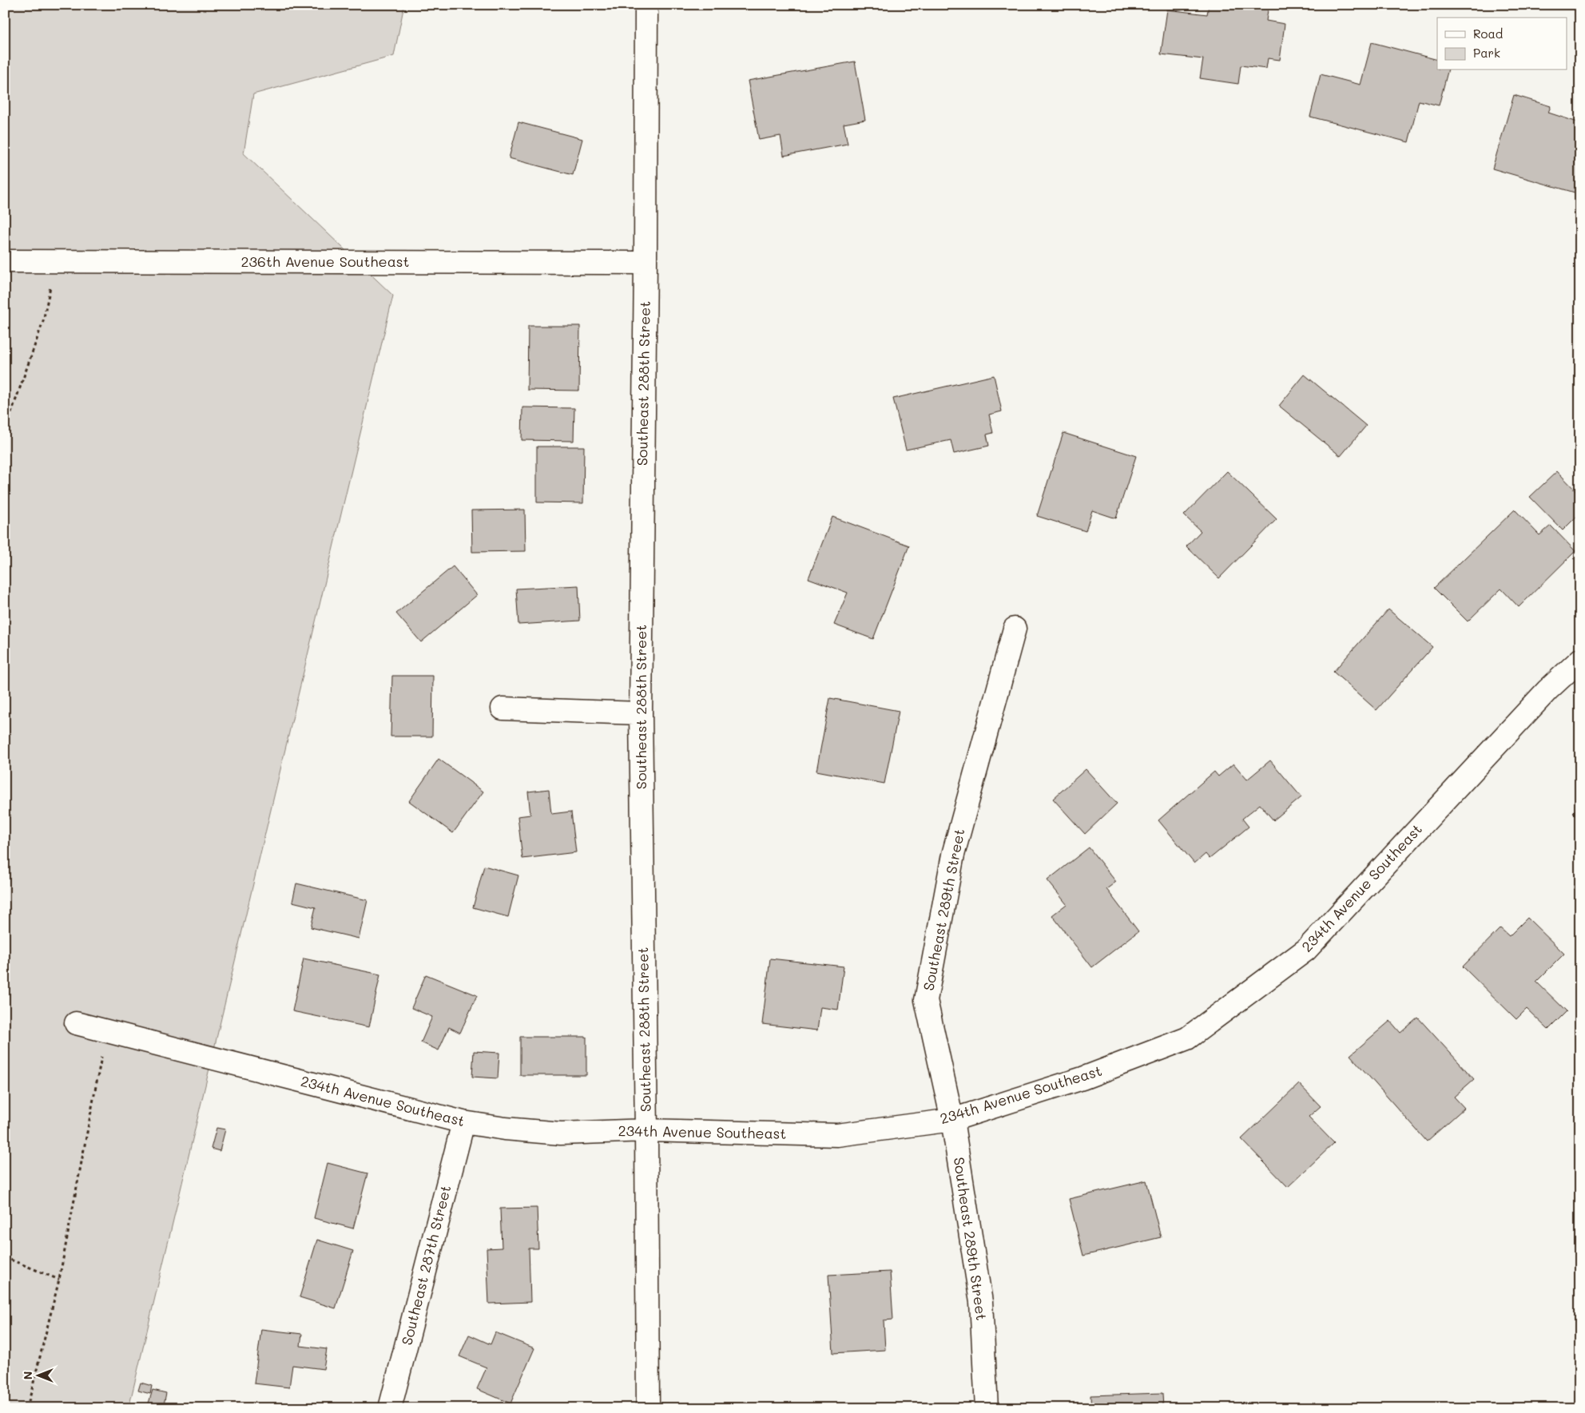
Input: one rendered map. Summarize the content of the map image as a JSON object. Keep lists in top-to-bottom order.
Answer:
{
  "streets": {
    "street": [
      "236th Avenue Southeast",
      "Southeast 288th Street",
      "234th Avenue Southeast",
      "Southeast 289th Street",
      "Southeast 287th Street"
    ]
  },
  "crossings": [
    ["236th Avenue Southeast", "Southeast 288th Street"],
    ["Southeast 288th Street", "234th Avenue Southeast"],
    ["234th Avenue Southeast", "Southeast 289th Street"],
    ["234th Avenue Southeast", "Southeast 287th Street"]
  ],
  "legend": ["Road", "Park"],
  "north": "left"
}
